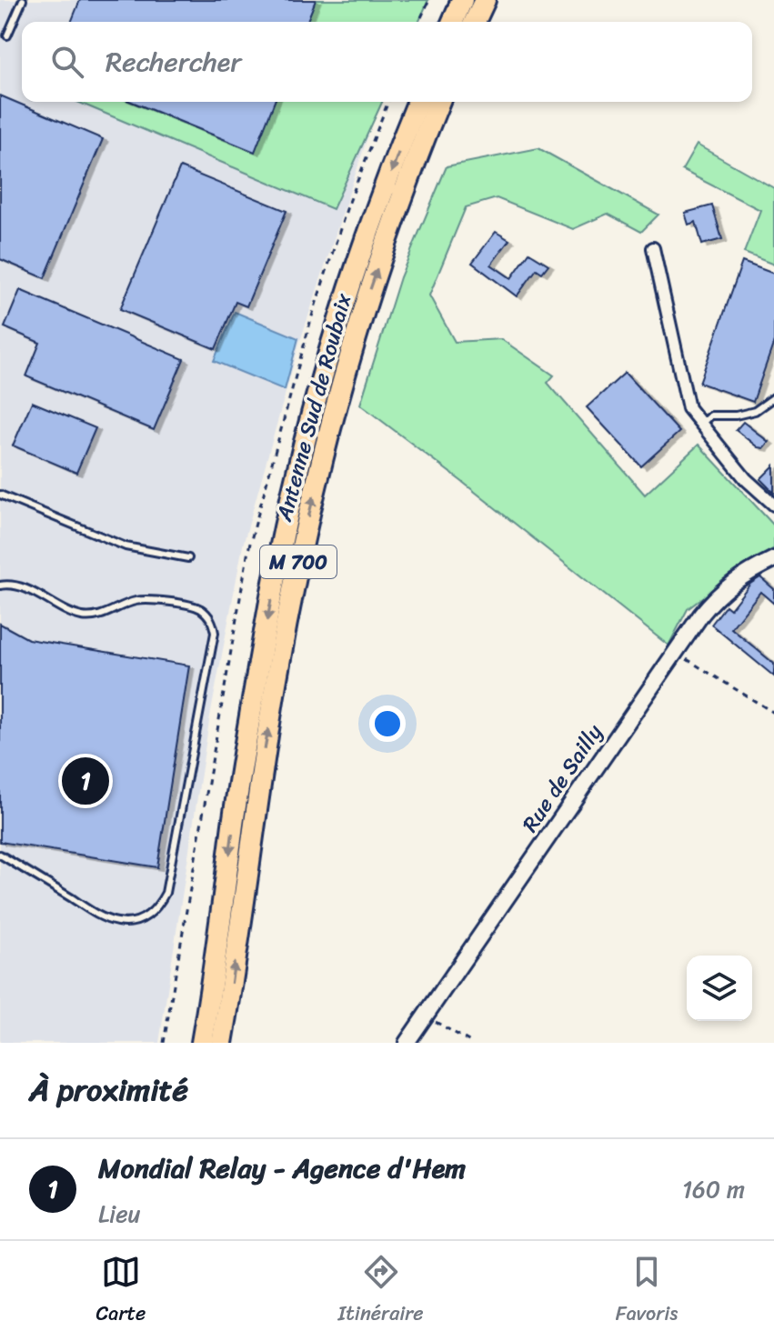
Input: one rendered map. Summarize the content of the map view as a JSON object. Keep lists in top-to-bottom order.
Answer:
{
  "streets": {
    "highway": ["Antenne Sud de Roubaix", "M 700"],
    "street": ["Rue de Sailly"]
  },
  "page": {
    "search": "Rechercher",
    "pins": "1",
    "heading": "À proximité",
    "list": [
      {
        "mark": "1",
        "name": "Mondial Relay - Agence d'Hem",
        "note": "Lieu",
        "value": "160 m"
      }
    ],
    "nav": ["Carte", "Itinéraire", "Favoris"]
  }
}
